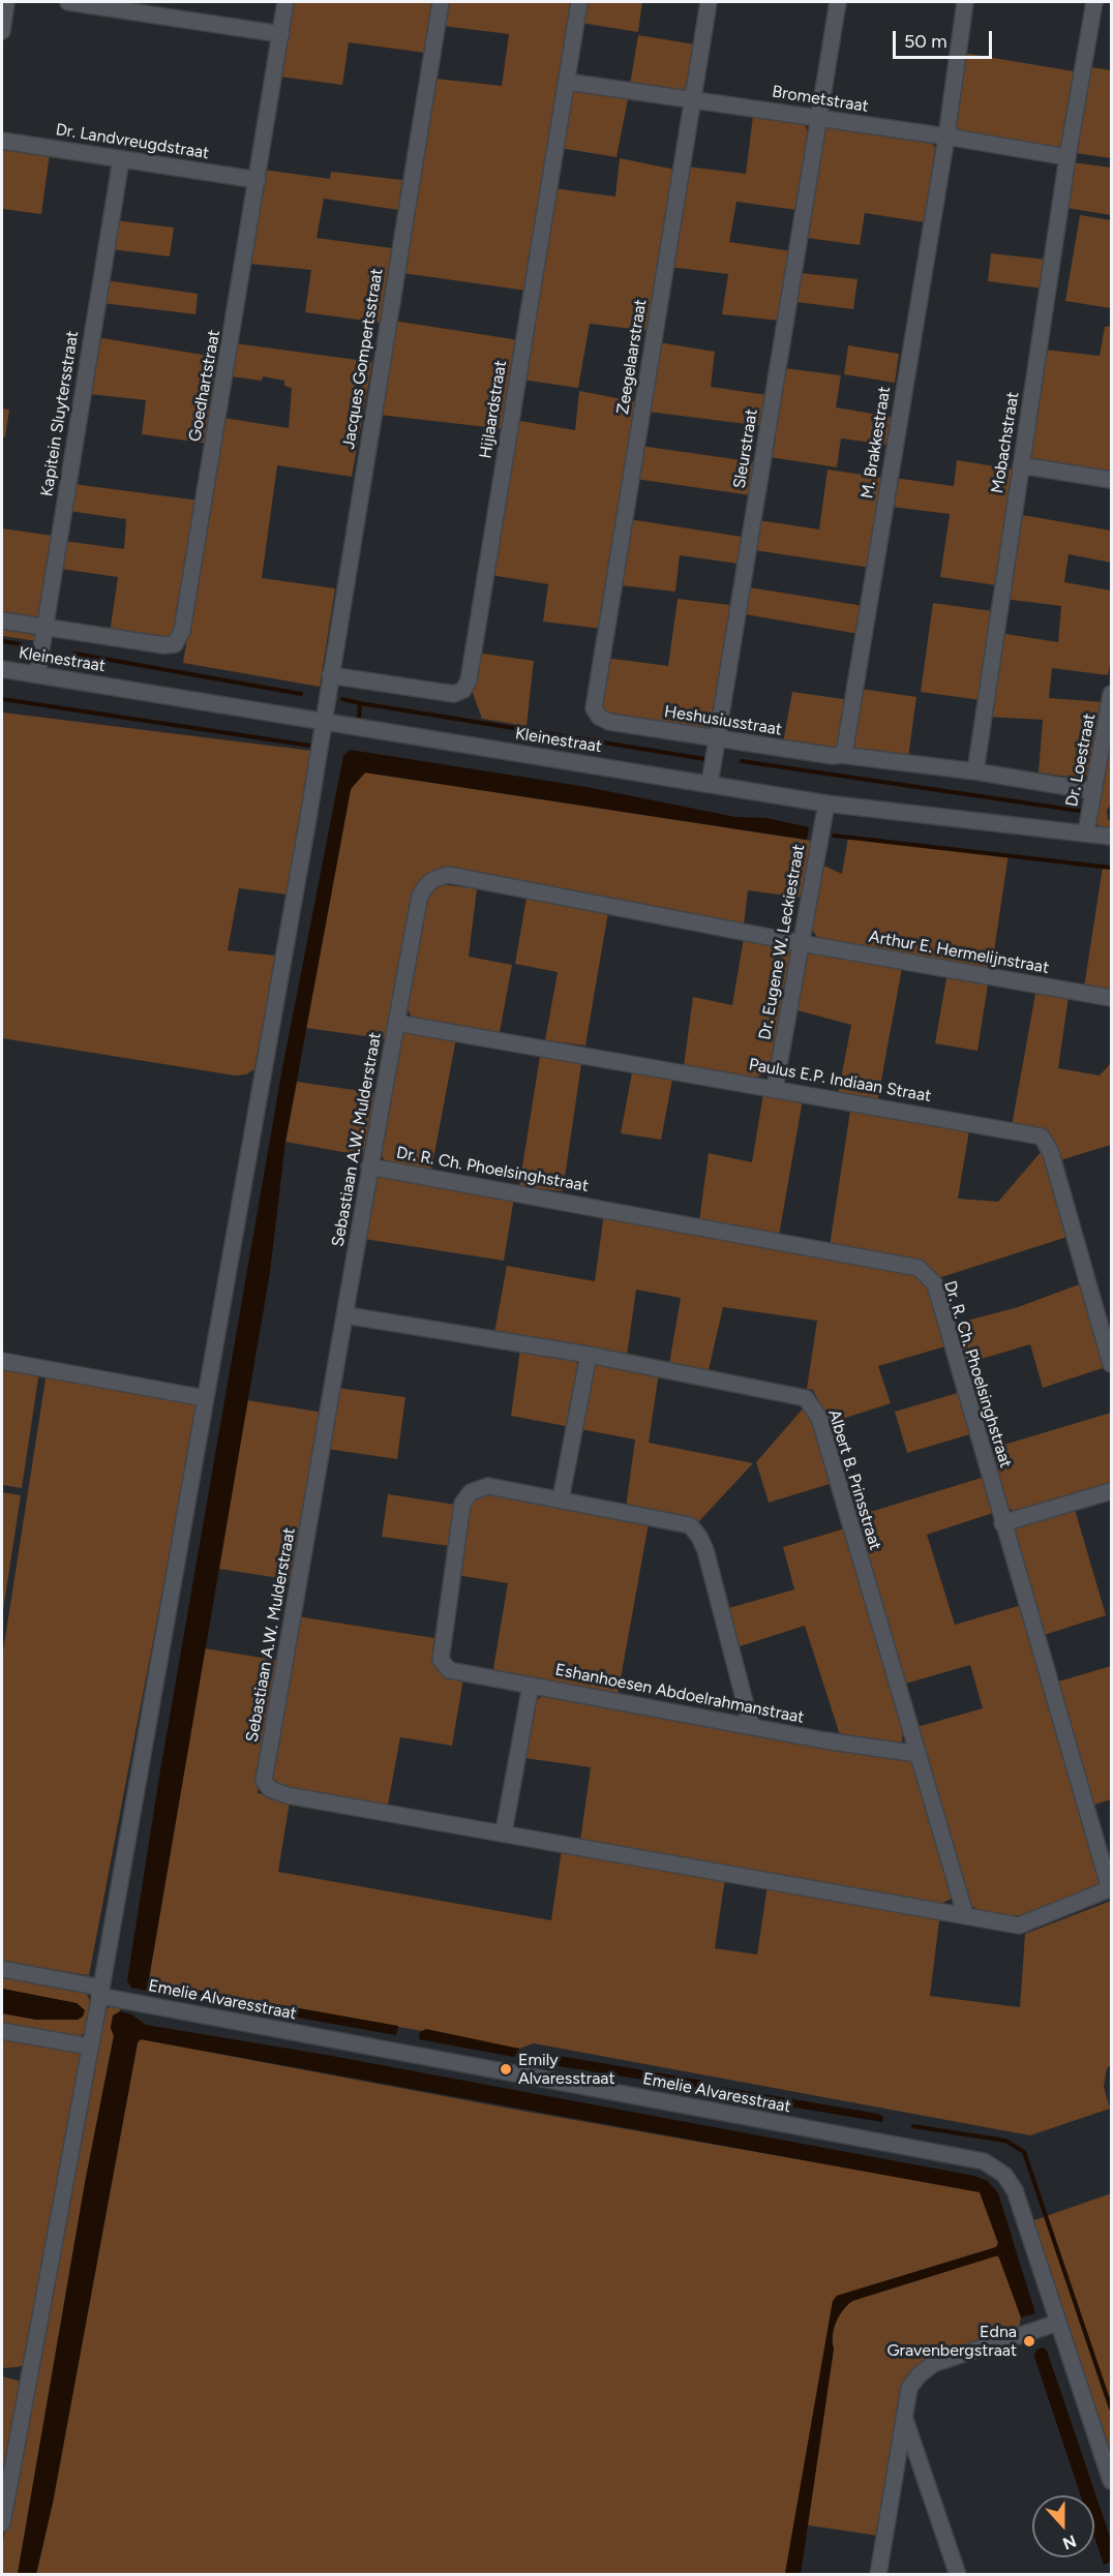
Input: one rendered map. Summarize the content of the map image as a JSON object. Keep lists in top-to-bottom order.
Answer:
{
  "streets": {
    "street": [
      "Brometstraat",
      "Dr. Landvreugdstraat",
      "Zeegelaarstraat",
      "Jacques Gompertsstraat",
      "Goedhartstraat",
      "Hijlaardstraat",
      "Kapitein Sluytersstraat",
      "M. Brakkestraat",
      "Mobachstraat",
      "Sleurstraat",
      "Kleinestraat",
      "Heshusiusstraat",
      "Dr. Loestraat",
      "Dr. Eugene W. Leckiestraat",
      "Arthur E. Hermelijnstraat",
      "Paulus E.P. Indiaan Straat",
      "Sebastiaan A.W. Mulderstraat",
      "Dr. R. Ch. Phoelsinghstraat",
      "Albert B. Prinsstraat",
      "Eshanhoesen Abdoelrahmanstraat",
      "Emelie Alvaresstraat"
    ]
  },
  "crossings": [
    ["Brometstraat", "Zeegelaarstraat"],
    ["Brometstraat", "Hijlaardstraat"],
    ["Brometstraat", "M. Brakkestraat"],
    ["Brometstraat", "Mobachstraat"],
    ["Brometstraat", "Sleurstraat"],
    ["Dr. Landvreugdstraat", "Goedhartstraat"],
    ["Dr. Landvreugdstraat", "Kapitein Sluytersstraat"],
    ["Zeegelaarstraat", "Heshusiusstraat"],
    ["Jacques Gompertsstraat", "Hijlaardstraat"],
    ["Jacques Gompertsstraat", "Kleinestraat"],
    ["Jacques Gompertsstraat", "Emelie Alvaresstraat"],
    ["Goedhartstraat", "Kapitein Sluytersstraat"],
    ["Kapitein Sluytersstraat", "Kleinestraat"],
    ["M. Brakkestraat", "Heshusiusstraat"],
    ["Mobachstraat", "Heshusiusstraat"],
    ["Sleurstraat", "Kleinestraat"],
    ["Sleurstraat", "Heshusiusstraat"],
    ["Kleinestraat", "Dr. Loestraat"],
    ["Kleinestraat", "Dr. Eugene W. Leckiestraat"],
    ["Dr. Eugene W. Leckiestraat", "Arthur E. Hermelijnstraat"],
    ["Dr. Eugene W. Leckiestraat", "Paulus E.P. Indiaan Straat"],
    ["Dr. Eugene W. Leckiestraat", "Sebastiaan A.W. Mulderstraat"],
    ["Arthur E. Hermelijnstraat", "Sebastiaan A.W. Mulderstraat"],
    ["Paulus E.P. Indiaan Straat", "Sebastiaan A.W. Mulderstraat"],
    ["Sebastiaan A.W. Mulderstraat", "Dr. R. Ch. Phoelsinghstraat"],
    ["Sebastiaan A.W. Mulderstraat", "Albert B. Prinsstraat"],
    ["Albert B. Prinsstraat", "Eshanhoesen Abdoelrahmanstraat"]
  ],
  "places": ["Emily Alvaresstraat", "Edna Gravenbergstraat"],
  "scale_bar": "50 m",
  "north": "bottom"
}
